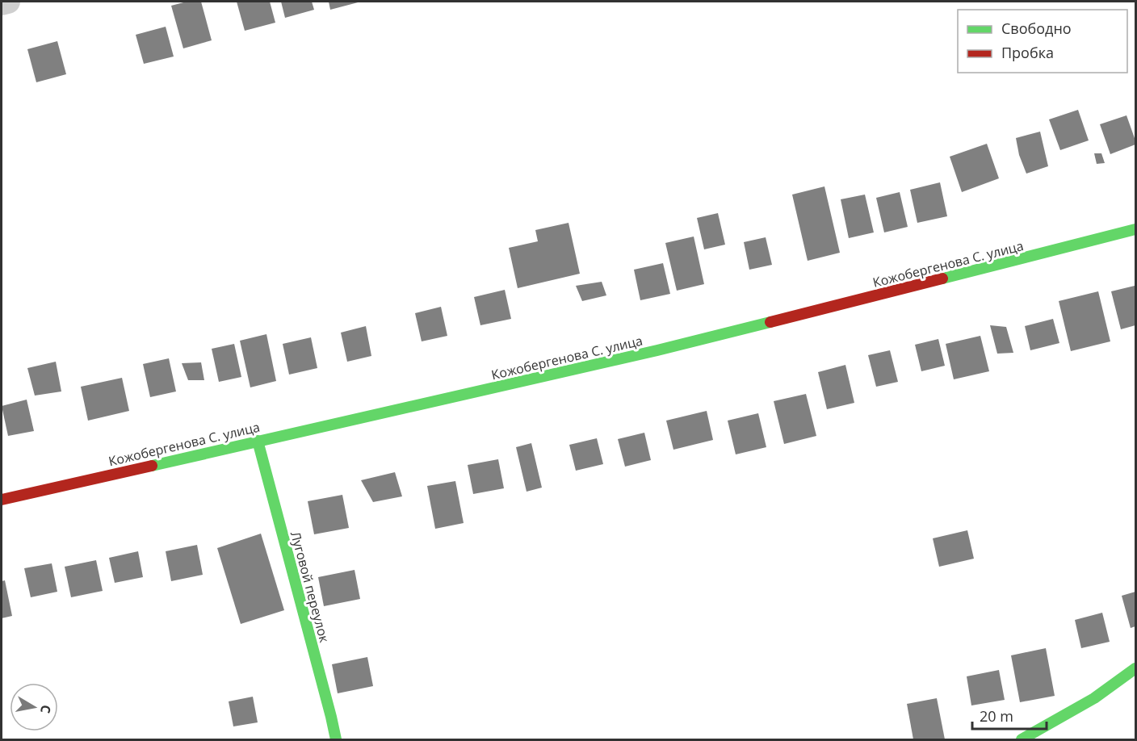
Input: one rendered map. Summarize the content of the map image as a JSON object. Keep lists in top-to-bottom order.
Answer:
{
  "streets": {
    "main road": ["Кожобергенова С. улица", "Луговой переулок"]
  },
  "crossings": [
    ["Кожобергенова С. улица", "Луговой переулок"]
  ],
  "legend": ["Свободно", "Пробка"],
  "scale_bar": "20 m",
  "north": "right"
}
